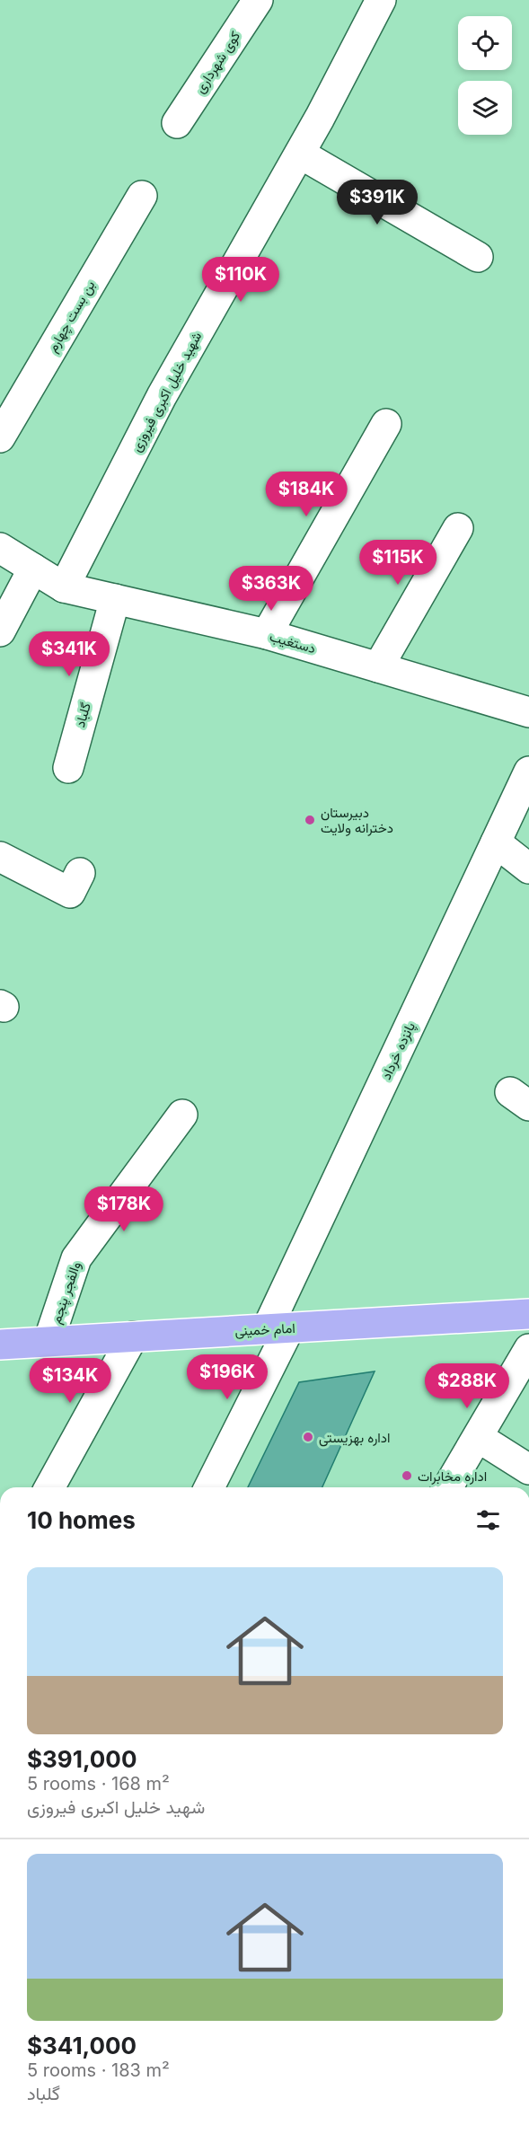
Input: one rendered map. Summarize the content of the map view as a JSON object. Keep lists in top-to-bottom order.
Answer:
{
  "streets": {
    "main road": ["امام خمینی"],
    "street": [
      "کوی شهرداری",
      "بن بست چهارم",
      "شهید خلیل اکبری فیروزی",
      "دستغیب",
      "گلباد",
      "پانزده خرداد",
      "والفجر پنجم"
    ]
  },
  "crossings": [
    ["شهید خلیل اکبری فیروزی", "دستغیب"],
    ["دستغیب", "گلباد"],
    ["پانزده خرداد", "امام خمینی"],
    ["والفجر پنجم", "امام خمینی"]
  ],
  "places": ["دبیرستان دخترانه ولایت", "اداره بهزیستی", "اداره مخابرات"],
  "page": {
    "price": [
      "$391K",
      "$110K",
      "$184K",
      "$115K",
      "$363K",
      "$341K",
      "$178K",
      "$196K",
      "$134K",
      "$288K"
    ],
    "heading": "10 homes",
    "list": [
      {
        "name": "$391,000",
        "note": "5 rooms · 168 m² · شهید خلیل اکبری فیروزی"
      },
      {
        "name": "$341,000",
        "note": "5 rooms · 183 m² · گلباد"
      }
    ]
  }
}
